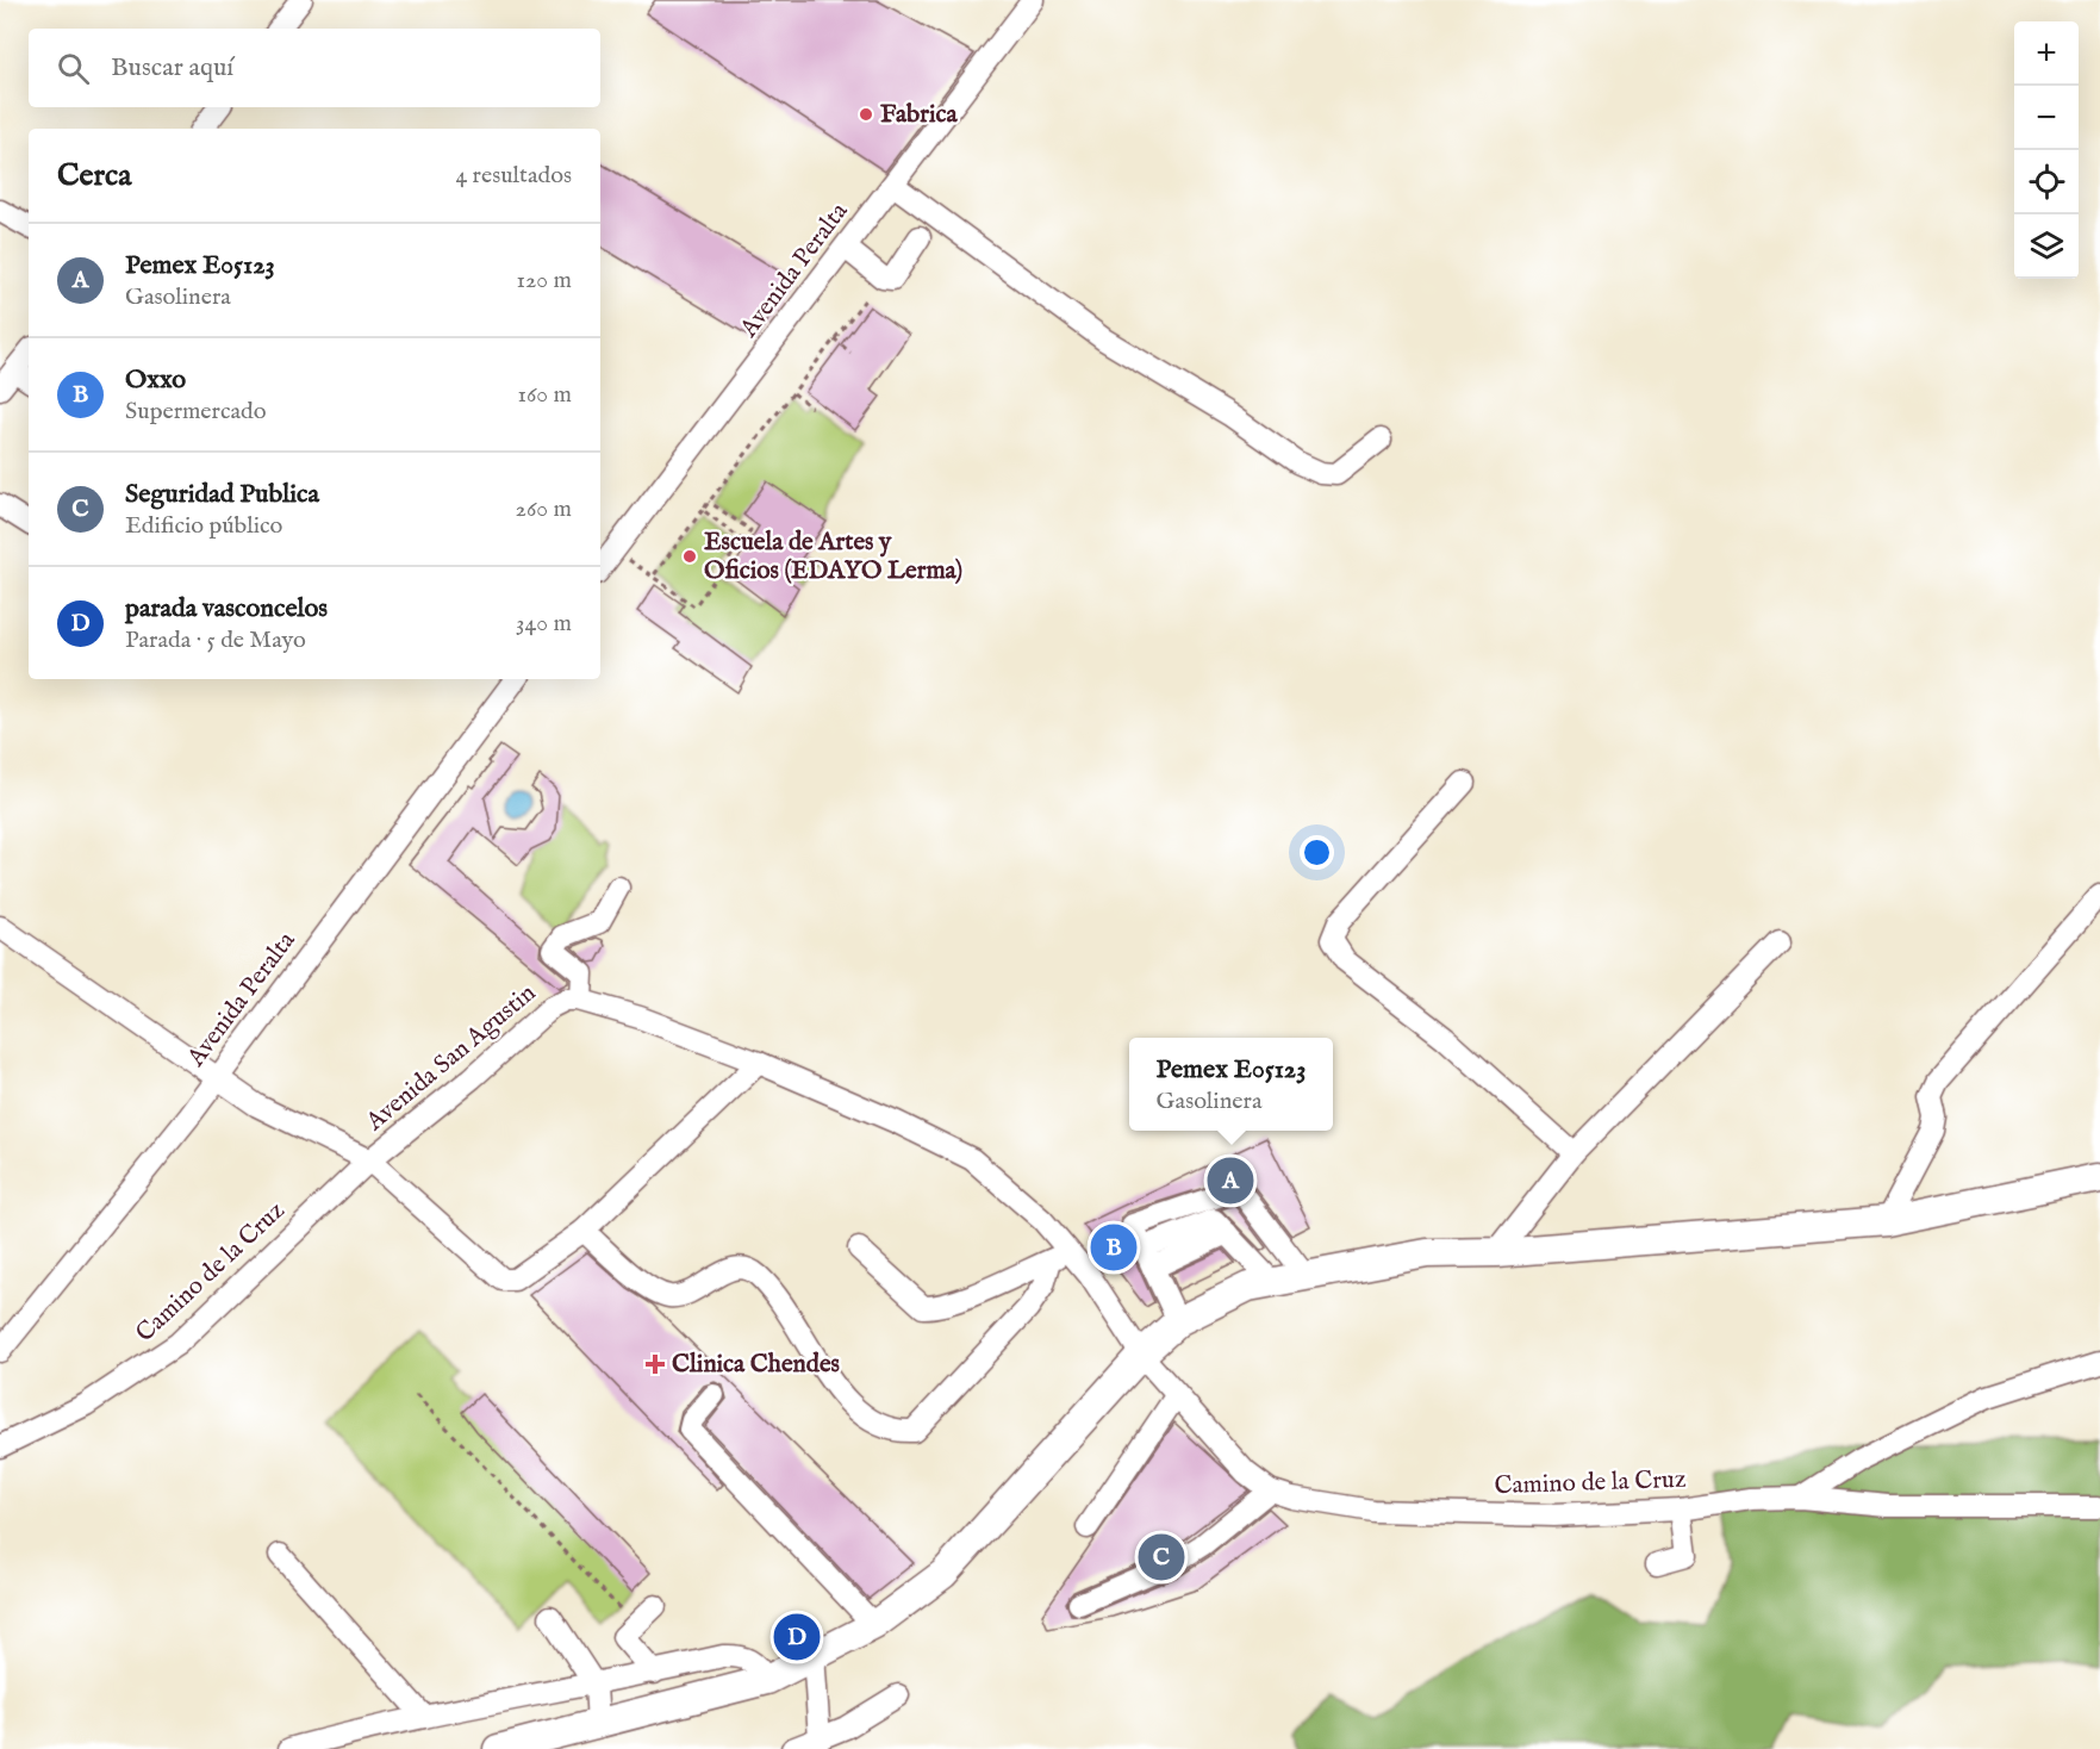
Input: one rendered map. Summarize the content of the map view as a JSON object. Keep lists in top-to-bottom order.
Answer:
{
  "streets": {
    "street": ["Avenida Peralta", "Avenida San Agustin", "Camino de la Cruz"]
  },
  "crossings": [
    ["Avenida Peralta", "Avenida San Agustin"],
    ["Avenida San Agustin", "Camino de la Cruz"]
  ],
  "places": {
    "other": ["Fabrica", "Escuela de Artes y Oficios (EDAYO Lerma)"],
    "health": ["Clinica Chendes"]
  },
  "page": {
    "map_buttons": ["+", "−"],
    "search": "Buscar aquí",
    "heading": ["Cerca", "4 resultados"],
    "list": [
      {
        "mark": "A",
        "name": "Pemex E05123",
        "note": "Gasolinera",
        "value": "120 m"
      },
      {
        "mark": "B",
        "name": "Oxxo",
        "note": "Supermercado",
        "value": "160 m"
      },
      {
        "mark": "C",
        "name": "Seguridad Publica",
        "note": "Edificio público",
        "value": "260 m"
      },
      {
        "mark": "D",
        "name": "parada vasconcelos",
        "note": "Parada · 5 de Mayo",
        "value": "340 m"
      }
    ],
    "popup": ["Pemex E05123", "Gasolinera"],
    "pins": [
      "A",
      "B",
      "C",
      "D"
    ]
  }
}
